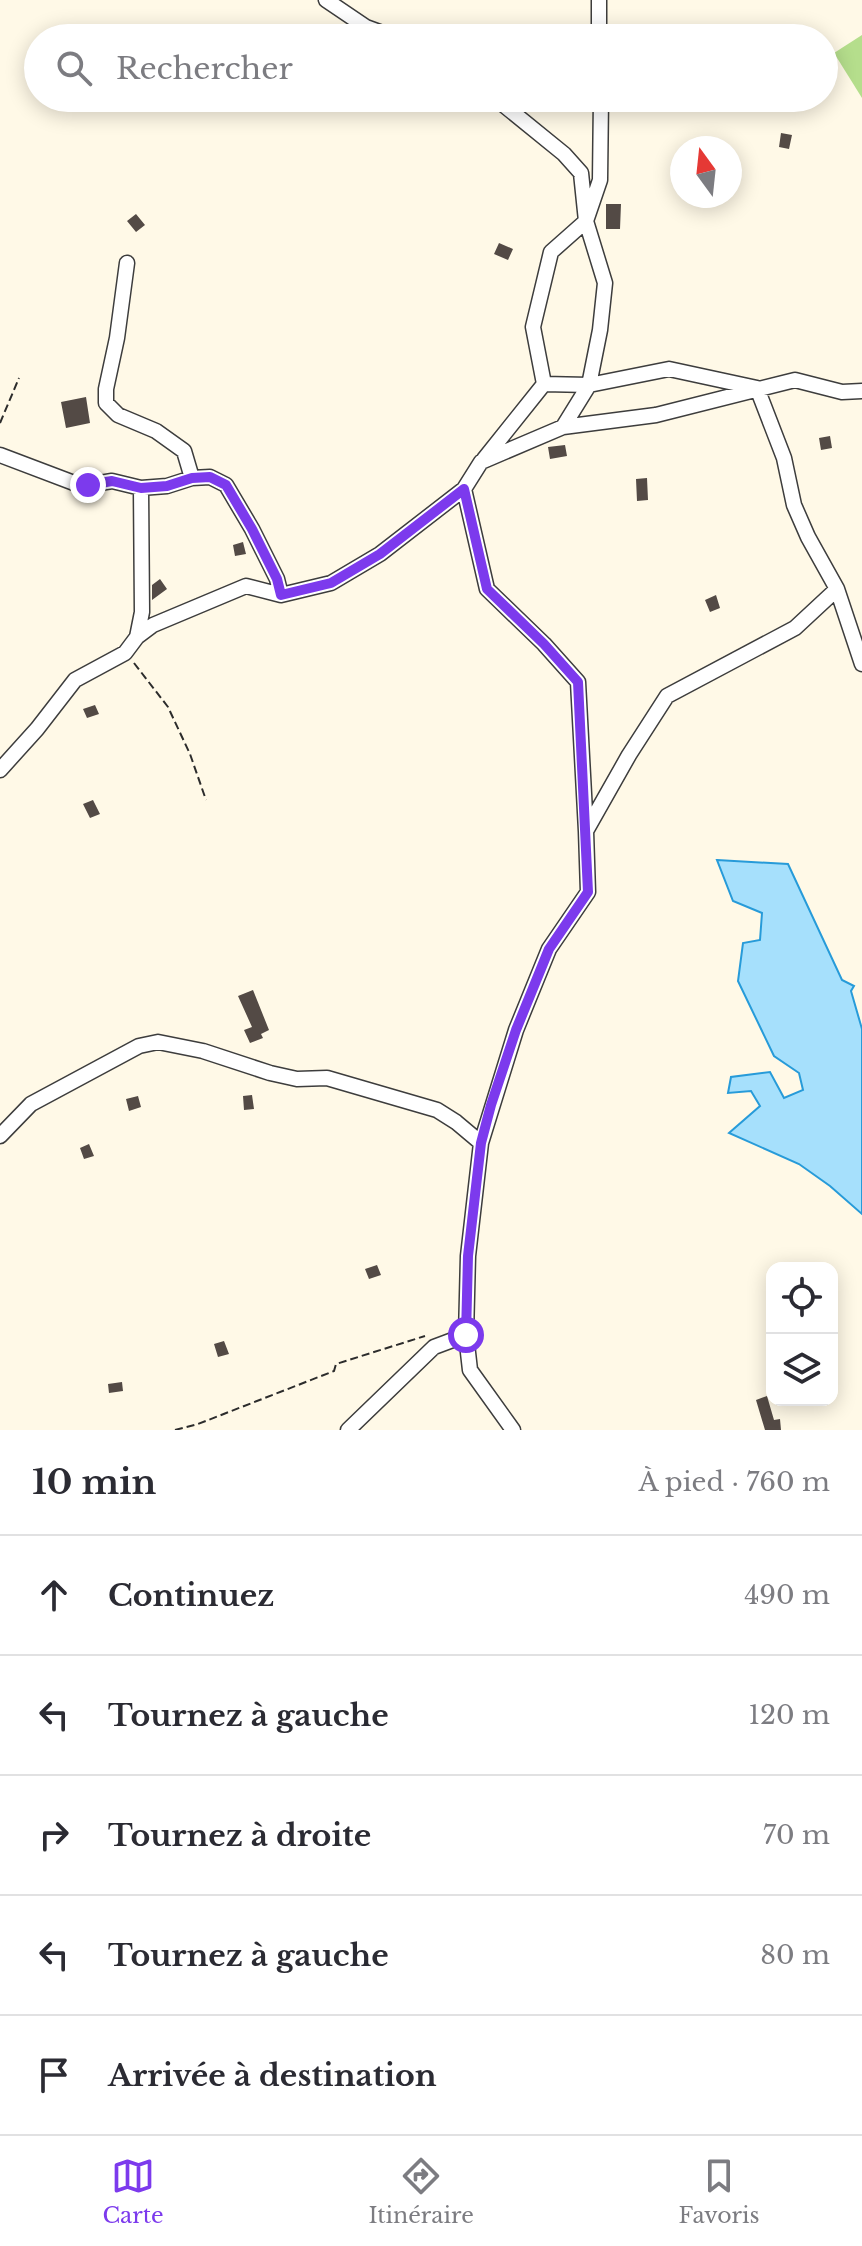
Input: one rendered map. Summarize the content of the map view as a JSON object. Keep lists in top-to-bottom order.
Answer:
{
  "north": "top",
  "page": {
    "search": "Rechercher",
    "heading": ["10 min", "À pied · 760 m"],
    "list": [
      ["Continuez", "490 m"],
      ["Tournez à gauche", "120 m"],
      ["Tournez à droite", "70 m"],
      ["Tournez à gauche", "80 m"],
      "Arrivée à destination"
    ],
    "nav": ["Carte", "Itinéraire", "Favoris"]
  }
}
